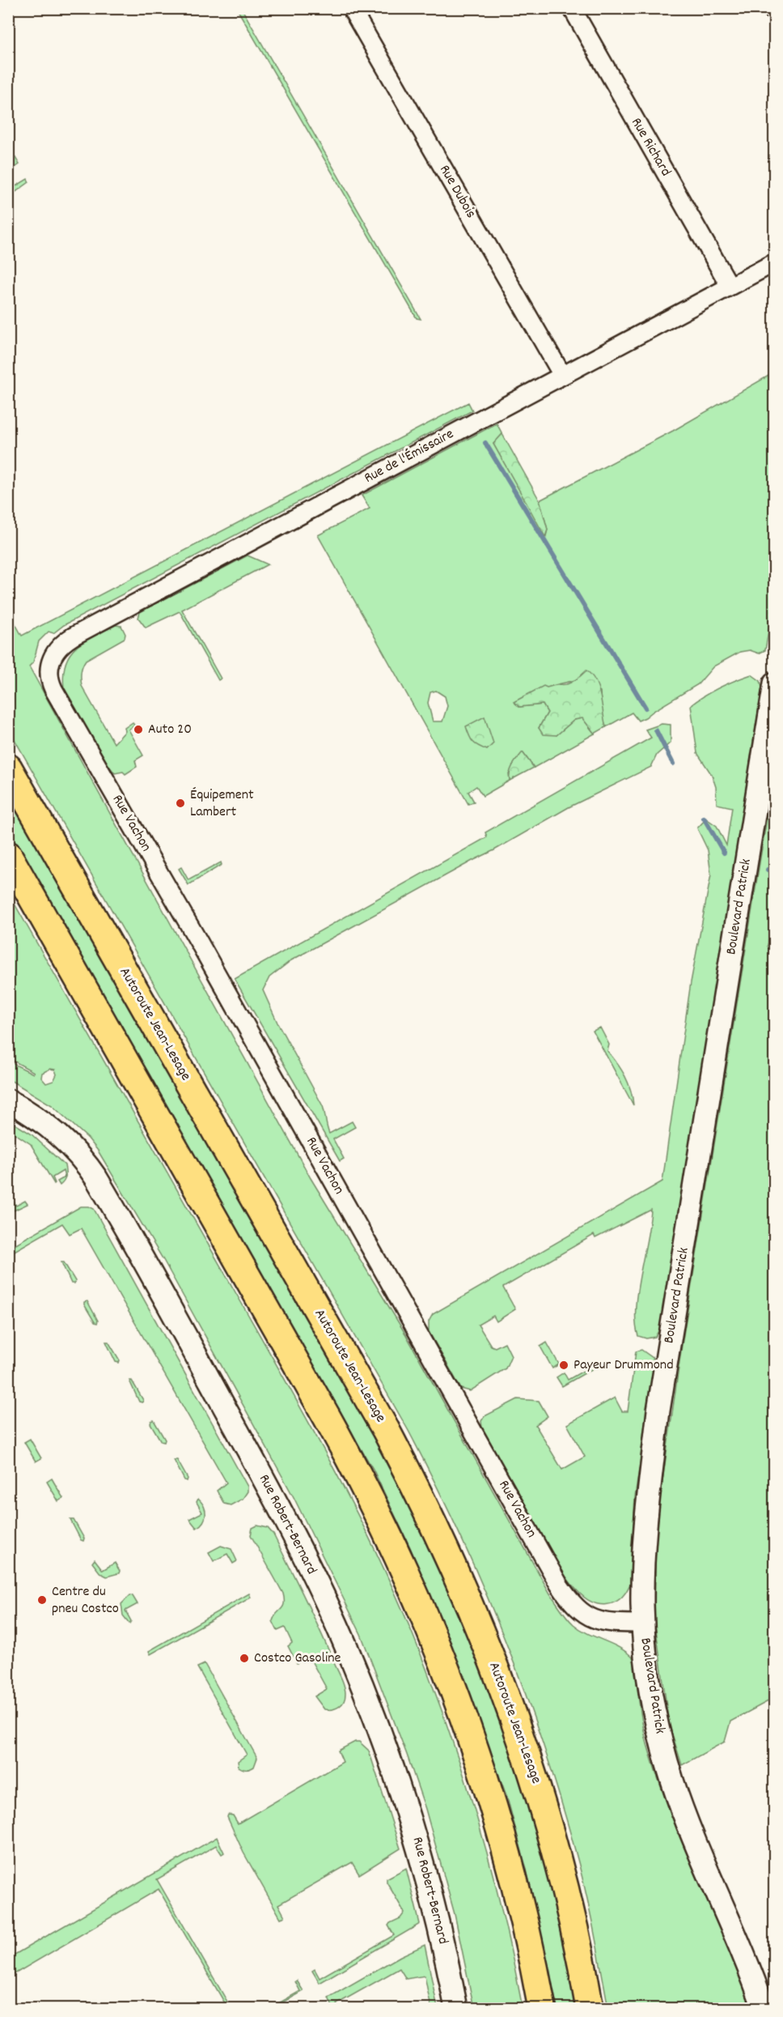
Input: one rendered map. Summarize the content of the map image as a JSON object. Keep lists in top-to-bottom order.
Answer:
{
  "streets": {
    "highway": ["Autoroute Jean-Lesage"],
    "street": [
      "Rue Richard",
      "Rue Dubois",
      "Rue de l'Émissaire",
      "Rue Vachon",
      "Boulevard Patrick",
      "Rue Robert-Bernard"
    ]
  },
  "crossings": [
    ["Rue Richard", "Rue de l'Émissaire"],
    ["Rue Dubois", "Rue de l'Émissaire"],
    ["Rue de l'Émissaire", "Rue Vachon"],
    ["Rue Vachon", "Boulevard Patrick"]
  ],
  "places": [
    "Auto 20",
    "Équipement Lambert",
    "Payeur Drummond",
    "Centre du pneu Costco",
    "Costco Gasoline"
  ]
}
